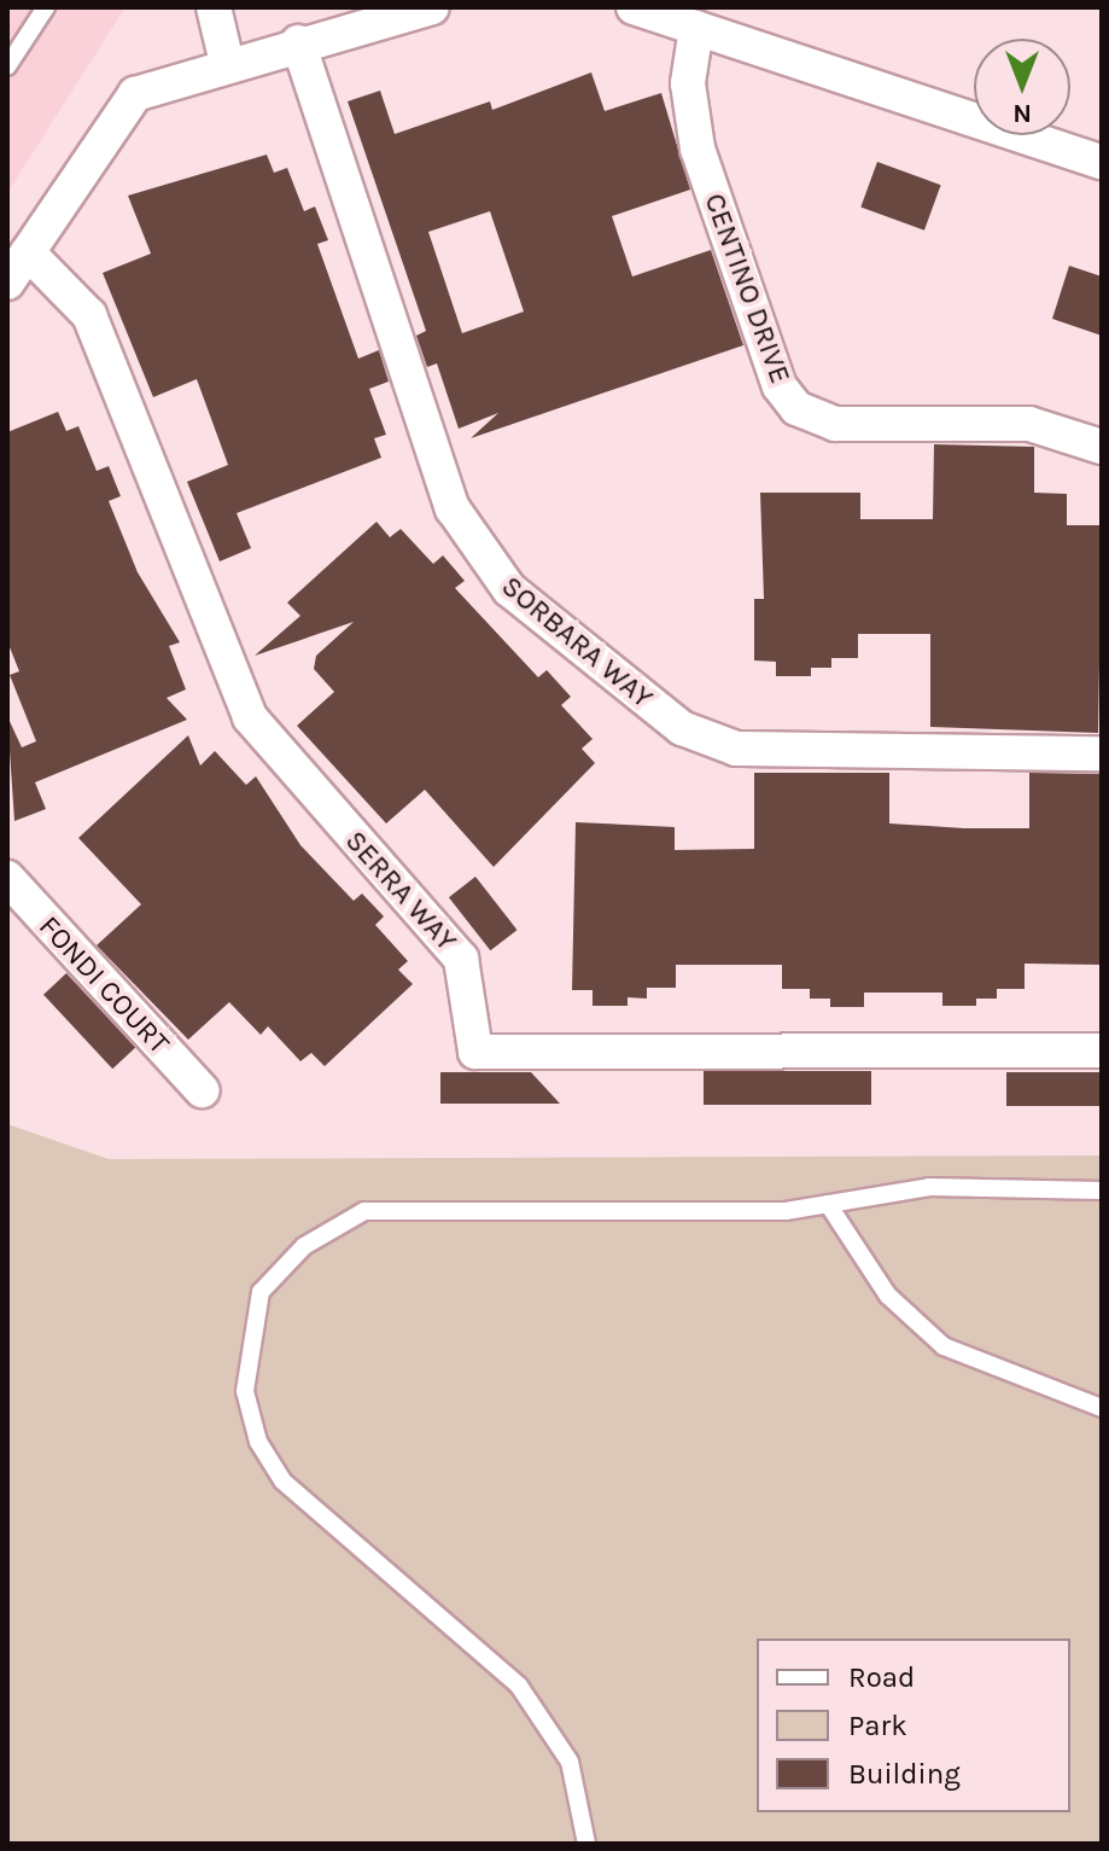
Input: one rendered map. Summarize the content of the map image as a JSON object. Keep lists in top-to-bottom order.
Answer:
{
  "streets": {
    "street": [
      "CENTINO DRIVE",
      "SORBARA WAY",
      "SERRA WAY",
      "FONDI COURT"
    ]
  },
  "legend": ["Road", "Park", "Building"],
  "north": "bottom"
}
